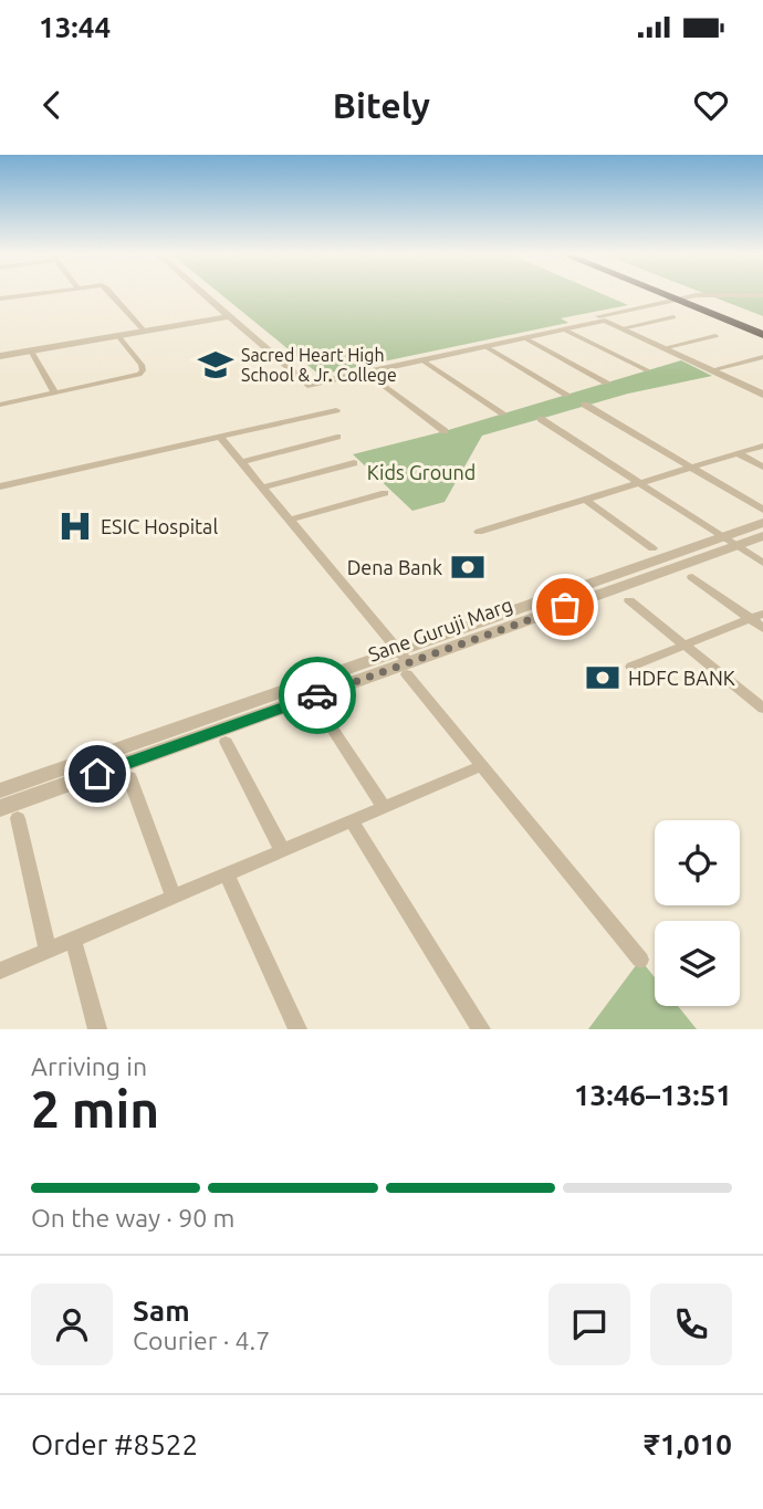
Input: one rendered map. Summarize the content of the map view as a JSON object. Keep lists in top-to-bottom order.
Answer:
{
  "streets": {
    "street": ["Sane Guruji Marg"]
  },
  "parks": ["Kids Ground"],
  "places": {
    "school or university": ["Sacred Heart High School & Jr. College"],
    "hospital": ["ESIC Hospital"],
    "bank": ["Dena Bank", "HDFC BANK"]
  },
  "page": {
    "status": "13:44",
    "header": "Bitely",
    "heading": ["2 min", "Arriving in", "13:46–13:51"],
    "panel": [
      "Sam",
      "Courier · 4.7",
      "Order #8522",
      "₹1,010"
    ],
    "bar": "On the way · 90 m"
  }
}
